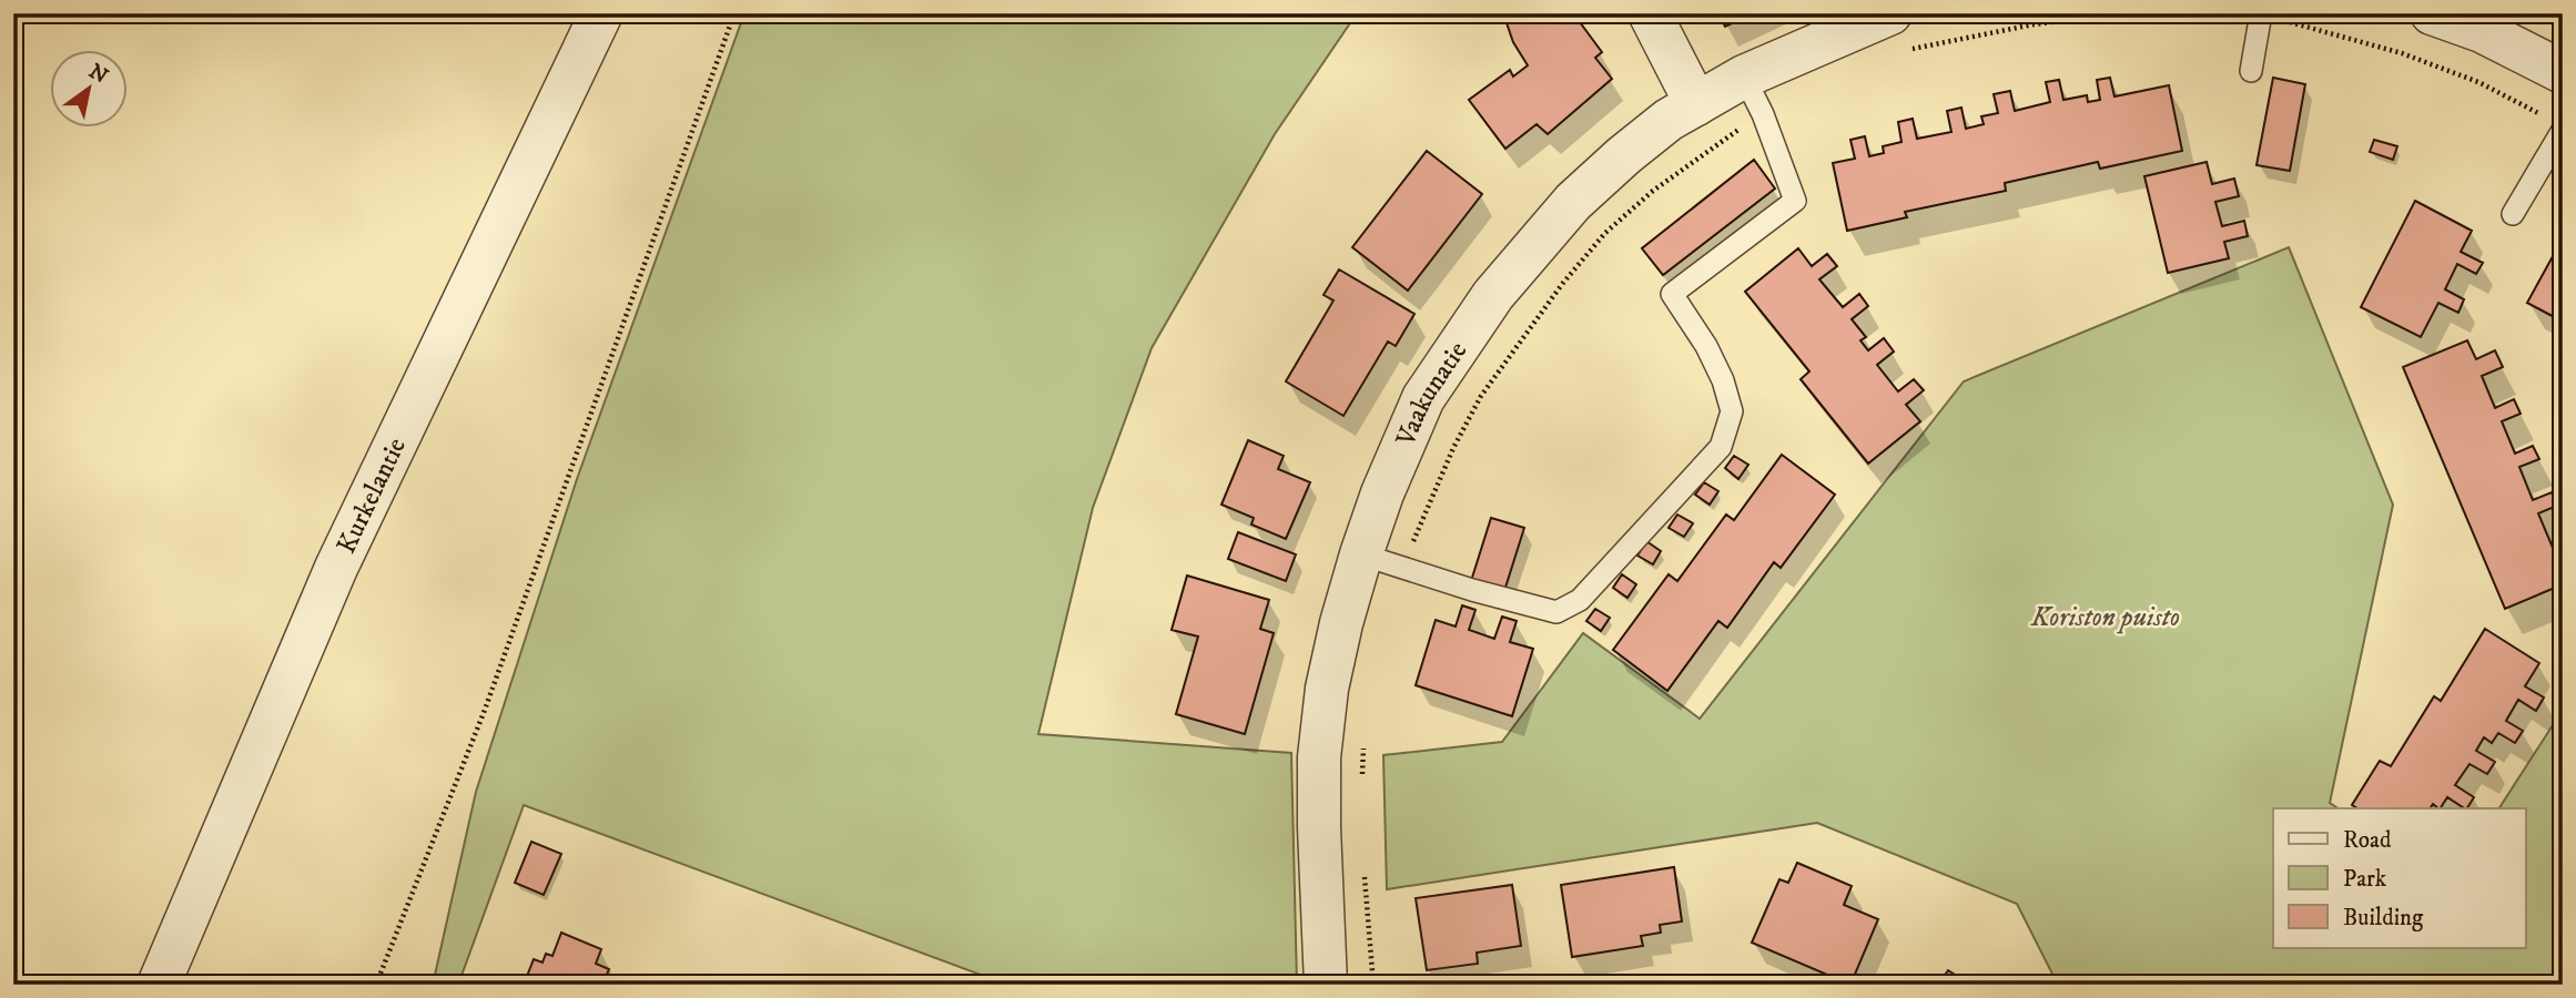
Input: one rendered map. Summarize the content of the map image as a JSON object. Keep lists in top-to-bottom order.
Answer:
{
  "streets": {
    "street": ["Vaakunatie", "Kurkelantie"]
  },
  "parks": ["Koriston puisto"],
  "legend": ["Road", "Park", "Building"],
  "north": "top right"
}
